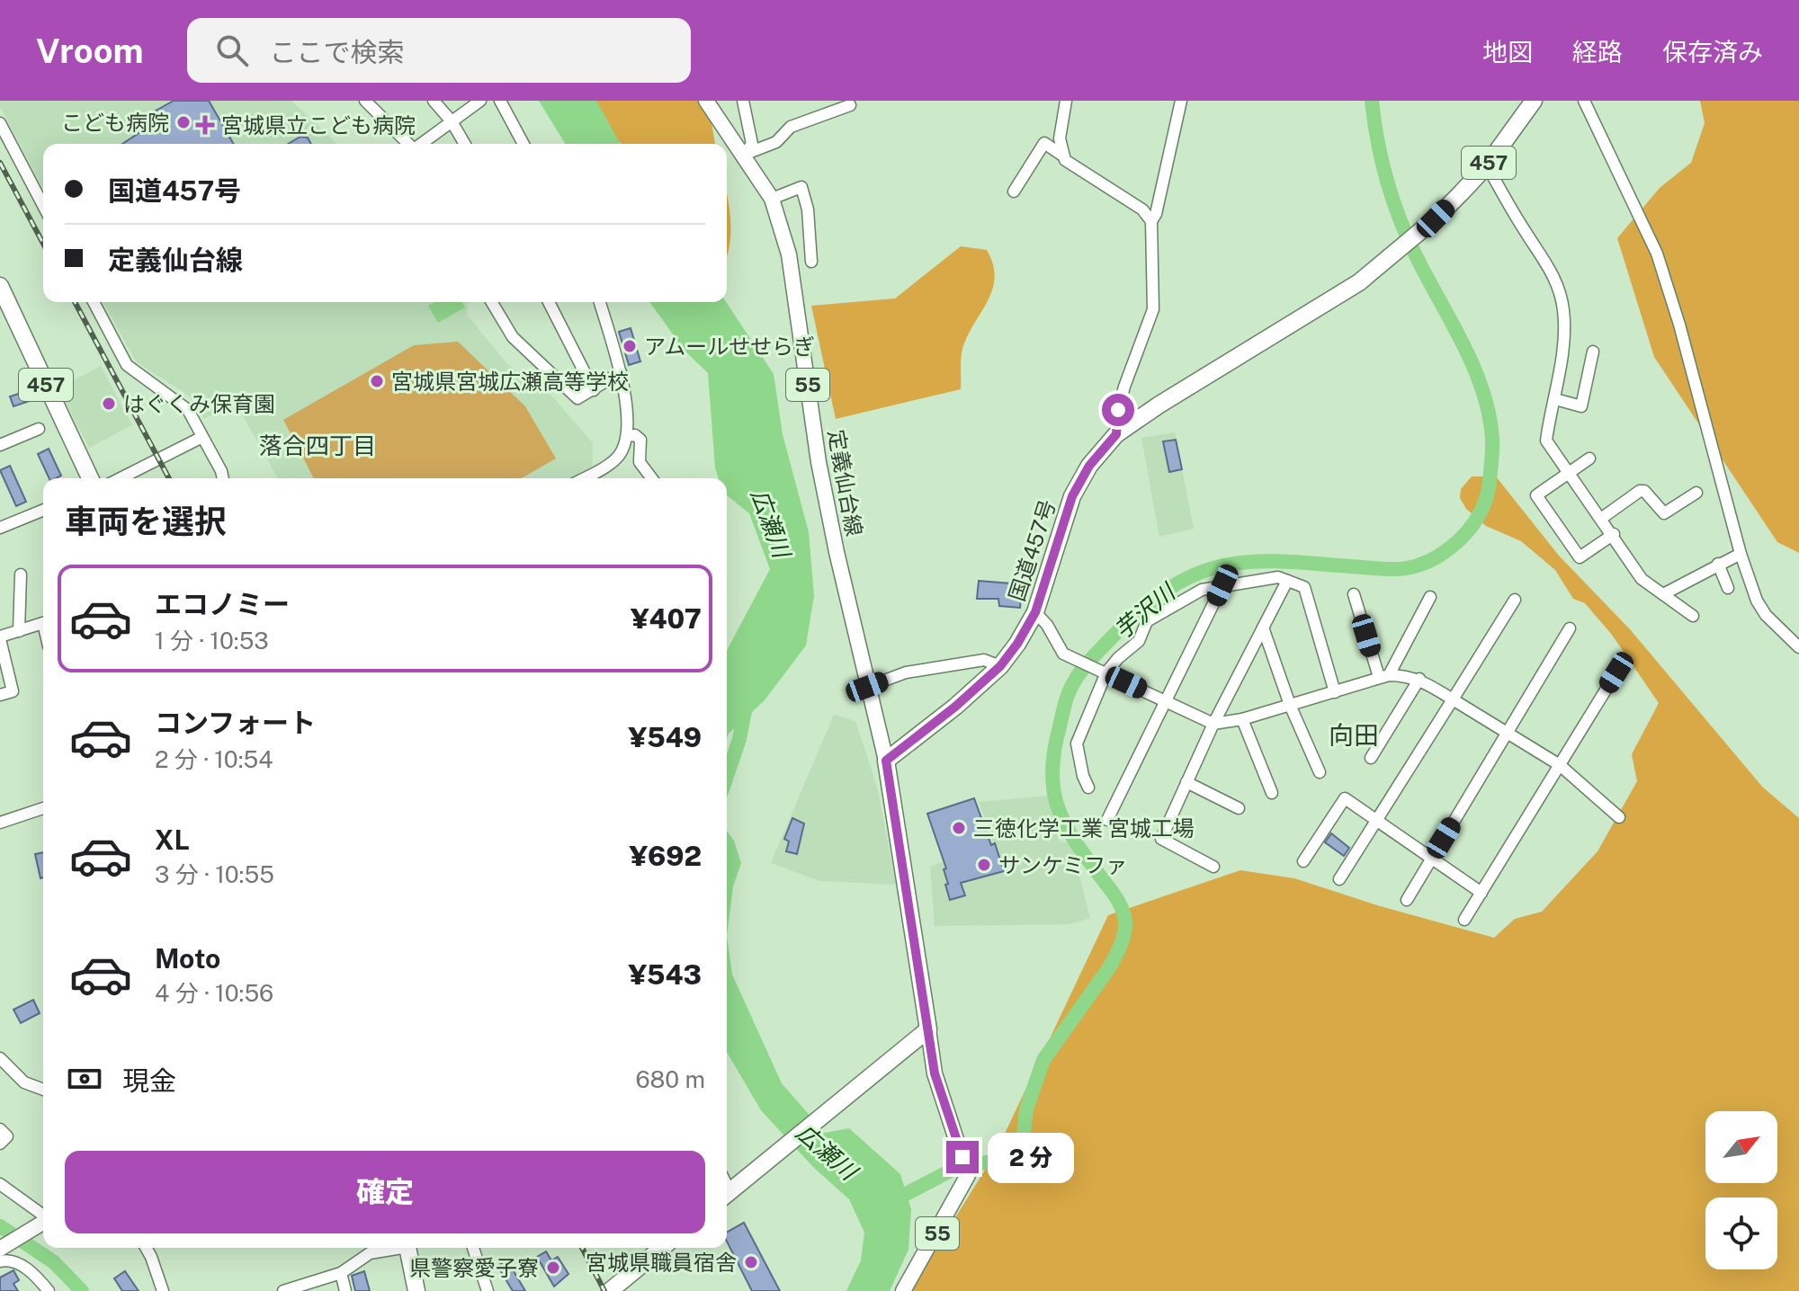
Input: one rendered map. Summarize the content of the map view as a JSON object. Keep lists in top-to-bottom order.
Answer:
{
  "streets": {
    "highway": ["457", "国道457号"],
    "main road": ["55", "定義仙台線"]
  },
  "crossings": [
    ["定義仙台線", "国道457号"]
  ],
  "districts": ["落合四丁目", "向田"],
  "water": ["広瀬川", "芋沢川"],
  "places": {
    "other": [
      "こども病院",
      "アムールせせらぎ",
      "宮城県宮城広瀬高等学校",
      "はぐくみ保育園",
      "三徳化学工業 宮城工場",
      "サンケミファ",
      "宮城県職員宿舎",
      "県警察愛子寮"
    ],
    "health": ["宮城県立こども病院"]
  },
  "north": "top right",
  "page": {
    "header": "Vroom",
    "search": "ここで検索",
    "nav": ["地図", "経路", "保存済み"],
    "banner": ["国道457号", "定義仙台線"],
    "heading": "車両を選択",
    "list": [
      {
        "name": "エコノミー",
        "note": "1 分 · 10:53",
        "value": "¥407"
      },
      {
        "name": "コンフォート",
        "note": "2 分 · 10:54",
        "value": "¥549"
      },
      {
        "name": "XL",
        "note": "3 分 · 10:55",
        "value": "¥692"
      },
      {
        "name": "Moto",
        "note": "4 分 · 10:56",
        "value": "¥543"
      }
    ],
    "pay": ["現金", "680 m"],
    "bubble": "2 分",
    "buttons": "確定"
  }
}
